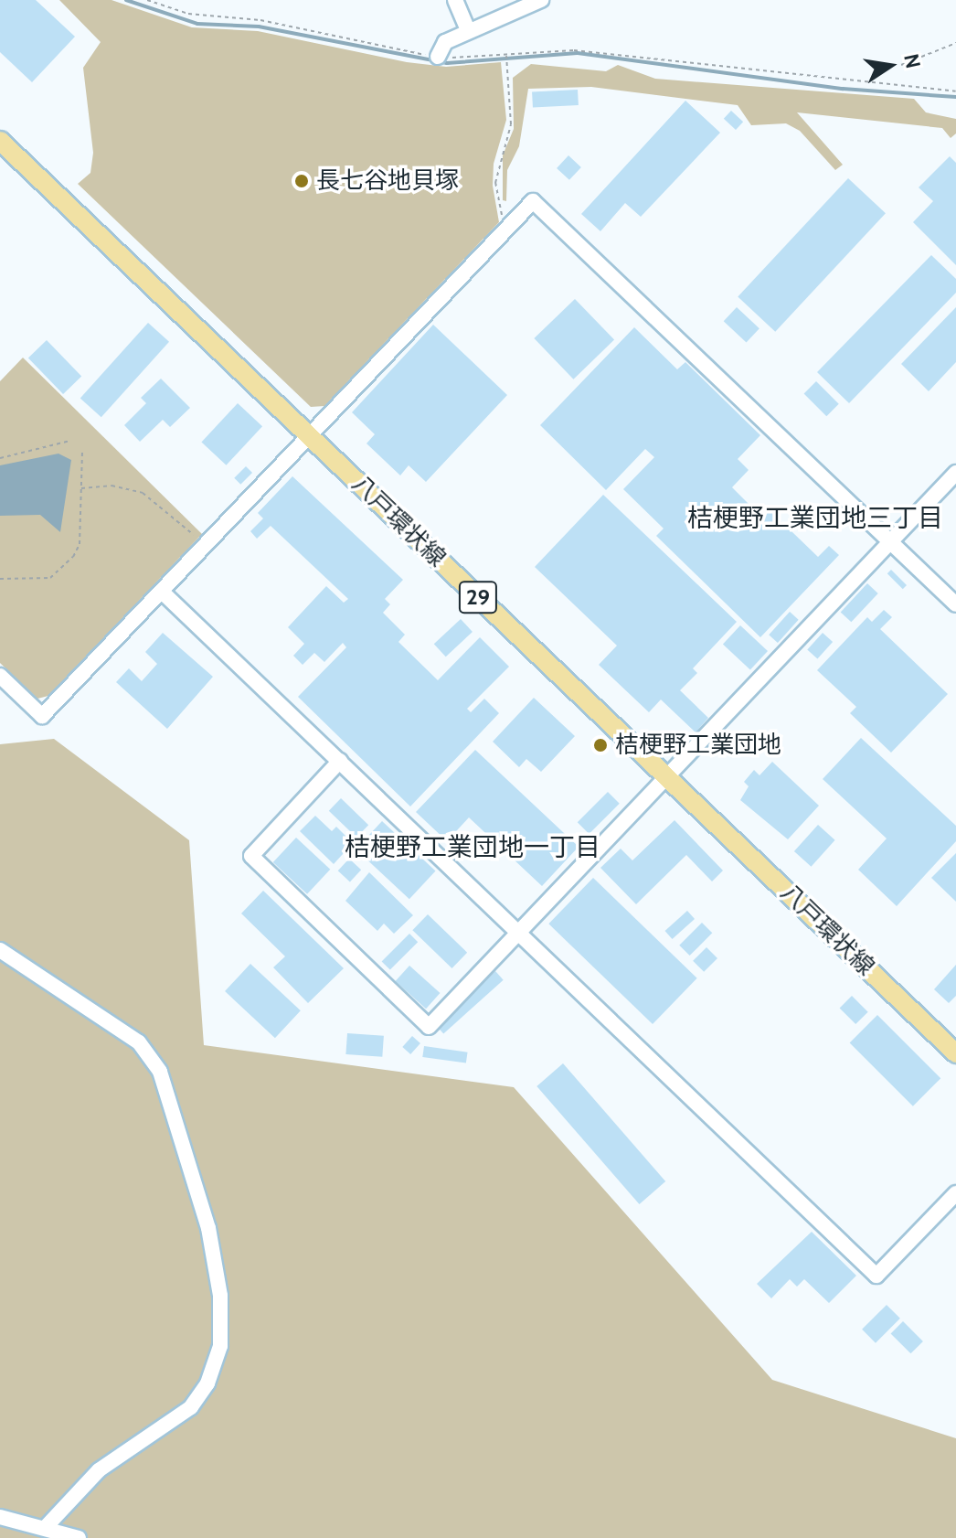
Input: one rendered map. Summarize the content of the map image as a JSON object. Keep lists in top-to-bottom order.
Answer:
{
  "streets": {
    "main road": ["八戸環状線", "29"]
  },
  "districts": ["桔梗野工業団地三丁目", "桔梗野工業団地一丁目"],
  "places": ["長七谷地貝塚", "桔梗野工業団地"],
  "north": "right"
}
